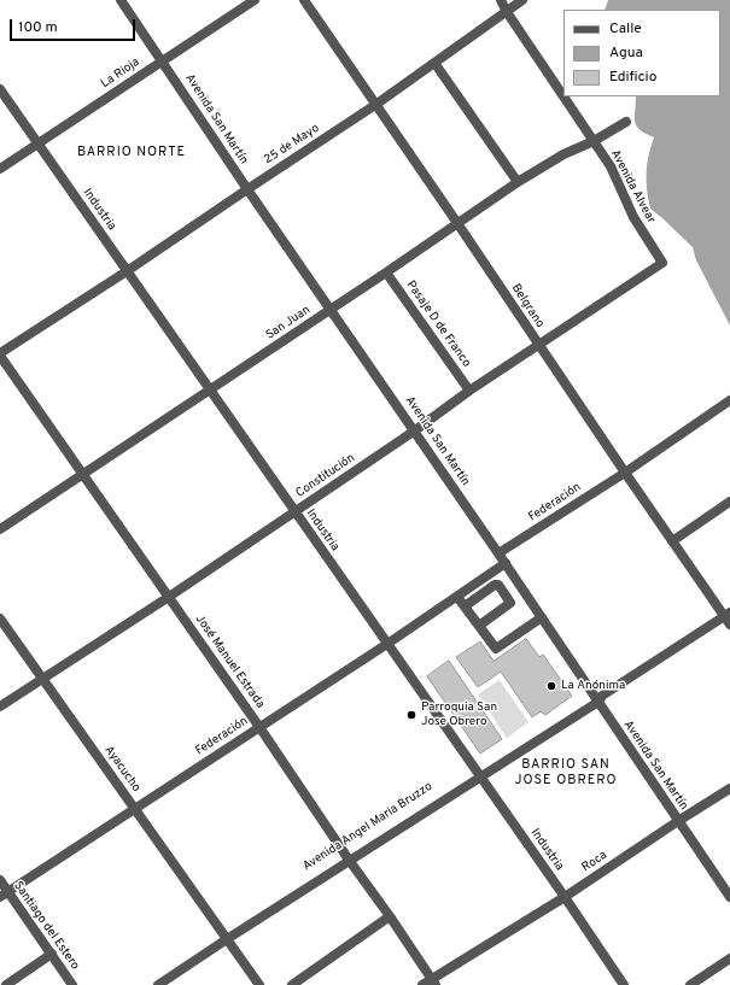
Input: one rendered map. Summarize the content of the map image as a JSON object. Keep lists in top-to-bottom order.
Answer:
{
  "streets": {
    "street": [
      "La Rioja",
      "Avenida San Martín",
      "25 de Mayo",
      "Avenida Alvear",
      "Industria",
      "Belgrano",
      "San Juan",
      "Pasaje D de Franco",
      "Constitución",
      "Federación",
      "José Manuel Estrada",
      "Ayacucho",
      "Avenida Angel Maria Bruzzo",
      "Roca",
      "Santiago del Estero"
    ]
  },
  "crossings": [
    ["La Rioja", "Avenida San Martín"],
    ["La Rioja", "Industria"],
    ["Avenida San Martín", "25 de Mayo"],
    ["Avenida San Martín", "San Juan"],
    ["Avenida San Martín", "Constitución"],
    ["Avenida San Martín", "Federación"],
    ["Avenida San Martín", "Avenida Angel Maria Bruzzo"],
    ["Avenida San Martín", "Roca"],
    ["25 de Mayo", "Avenida Alvear"],
    ["25 de Mayo", "Industria"],
    ["25 de Mayo", "Belgrano"],
    ["25 de Mayo", "José Manuel Estrada"],
    ["Avenida Alvear", "San Juan"],
    ["Avenida Alvear", "Constitución"],
    ["Industria", "San Juan"],
    ["Industria", "Constitución"],
    ["Industria", "Federación"],
    ["Industria", "Avenida Angel Maria Bruzzo"],
    ["Industria", "Roca"],
    ["Belgrano", "San Juan"],
    ["Belgrano", "Constitución"],
    ["Belgrano", "Federación"],
    ["Belgrano", "Avenida Angel Maria Bruzzo"],
    ["San Juan", "Pasaje D de Franco"],
    ["San Juan", "José Manuel Estrada"],
    ["Pasaje D de Franco", "Constitución"],
    ["Constitución", "José Manuel Estrada"],
    ["Constitución", "Ayacucho"],
    ["Federación", "José Manuel Estrada"],
    ["Federación", "Ayacucho"],
    ["Federación", "Santiago del Estero"],
    ["José Manuel Estrada", "Avenida Angel Maria Bruzzo"],
    ["José Manuel Estrada", "Roca"],
    ["Ayacucho", "Avenida Angel Maria Bruzzo"]
  ],
  "districts": ["BARRIO NORTE", "BARRIO SAN JOSE OBRERO"],
  "places": ["La Anónima", "Parroquia San Jose Obrero"],
  "legend": ["Calle", "Agua", "Edificio"],
  "scale_bar": "100 m"
}
